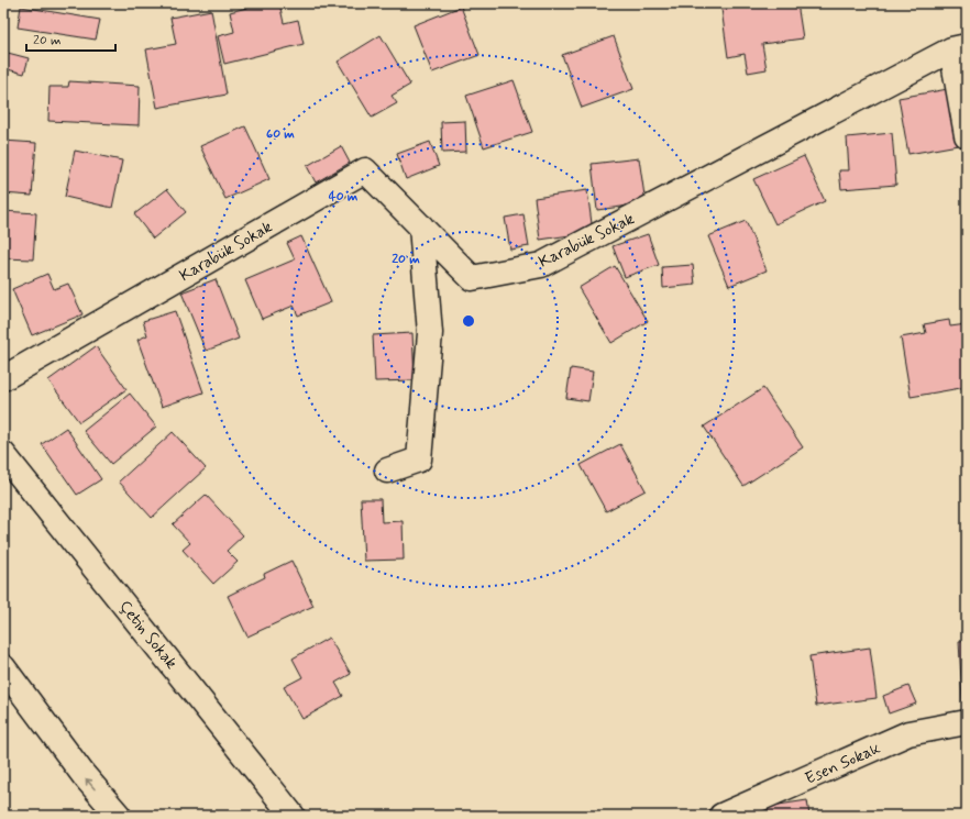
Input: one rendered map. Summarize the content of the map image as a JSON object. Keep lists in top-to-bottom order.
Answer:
{
  "streets": {
    "main road": ["Karabük Sokak", "Çetin Sokak", "Esen Sokak"]
  },
  "scale_bar": "20 m",
  "rings": ["60 m", "40 m", "20 m"]
}
